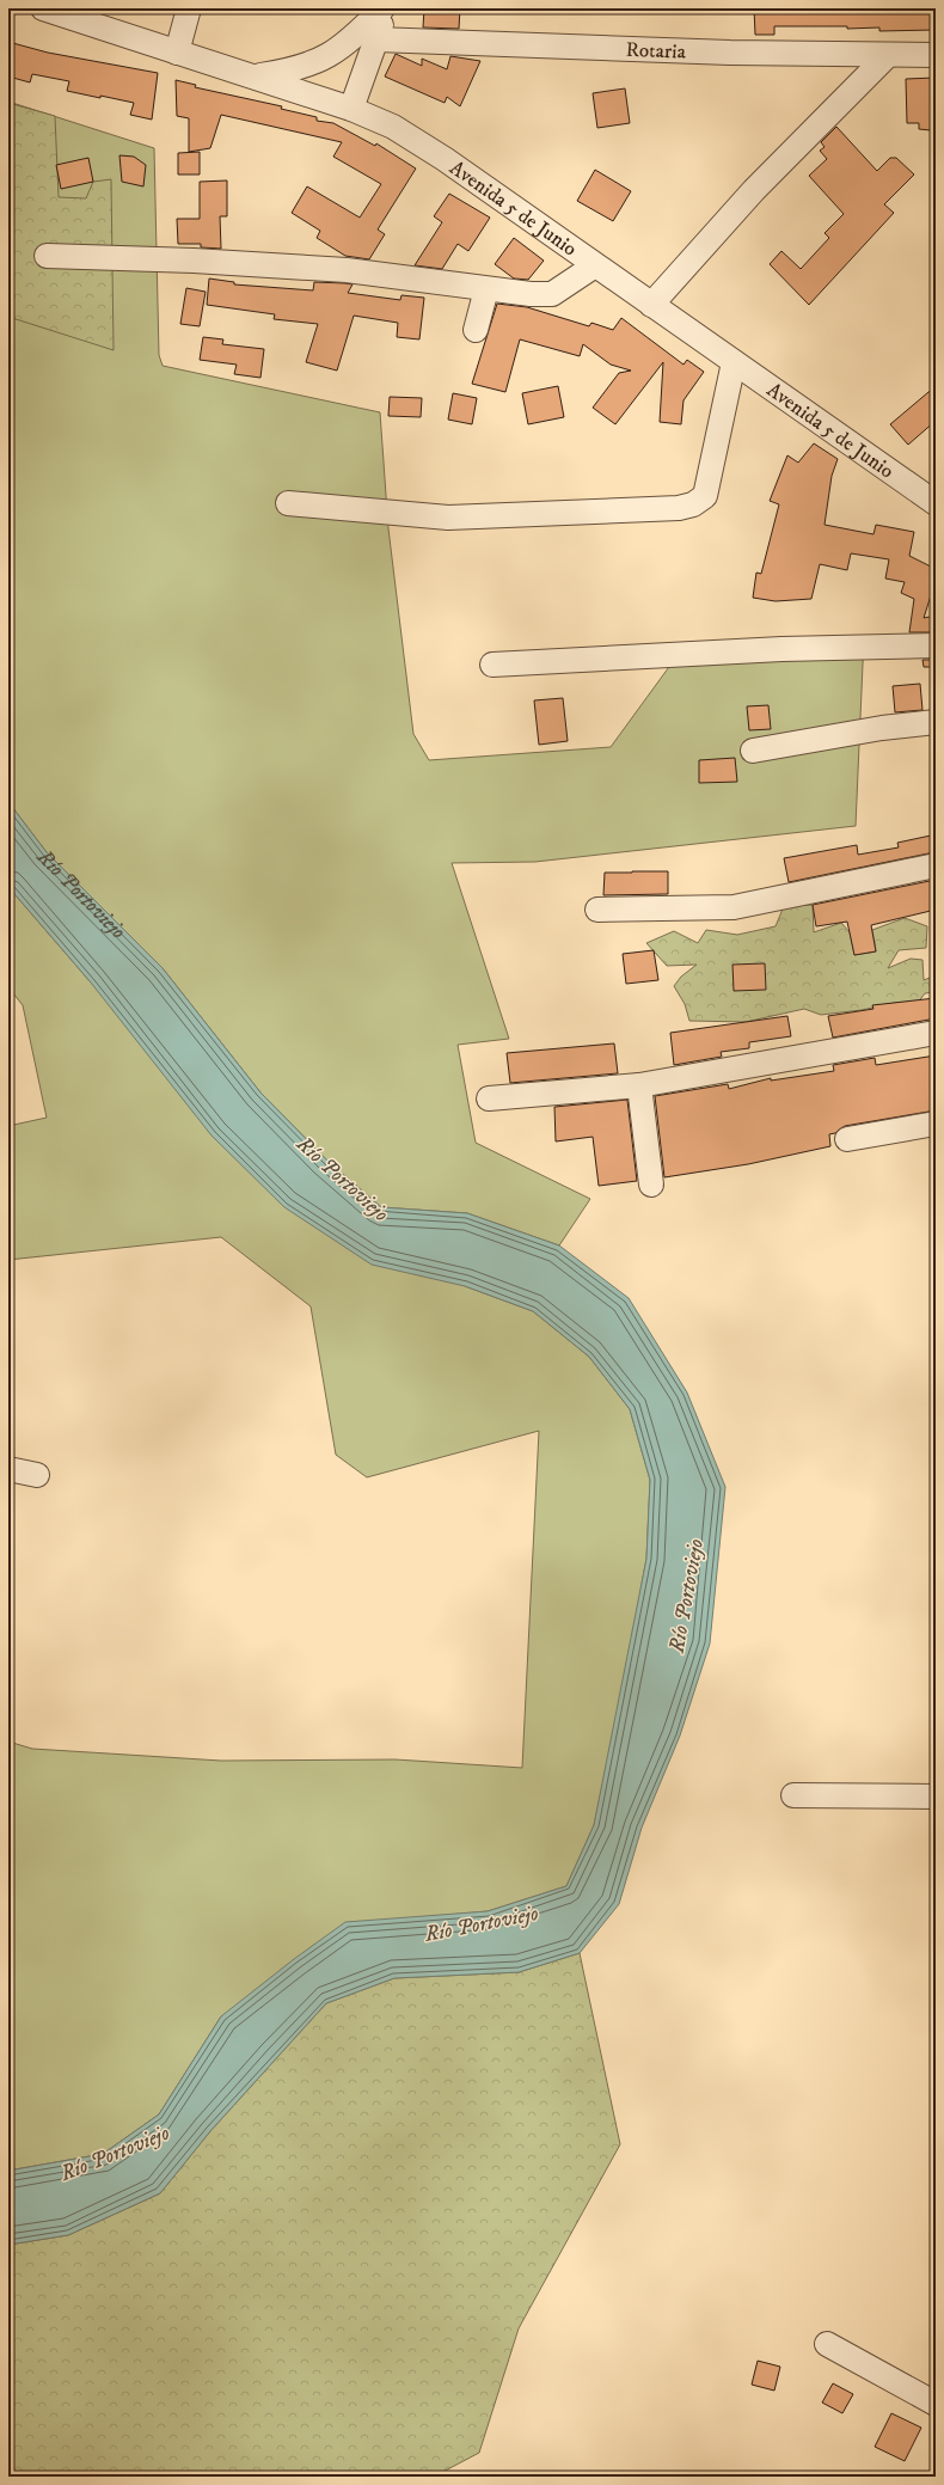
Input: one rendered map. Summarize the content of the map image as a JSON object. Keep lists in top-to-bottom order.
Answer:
{
  "streets": {
    "street": ["Rotaria", "Avenida 5 de Junio"]
  },
  "water": ["Río Portoviejo"]
}
